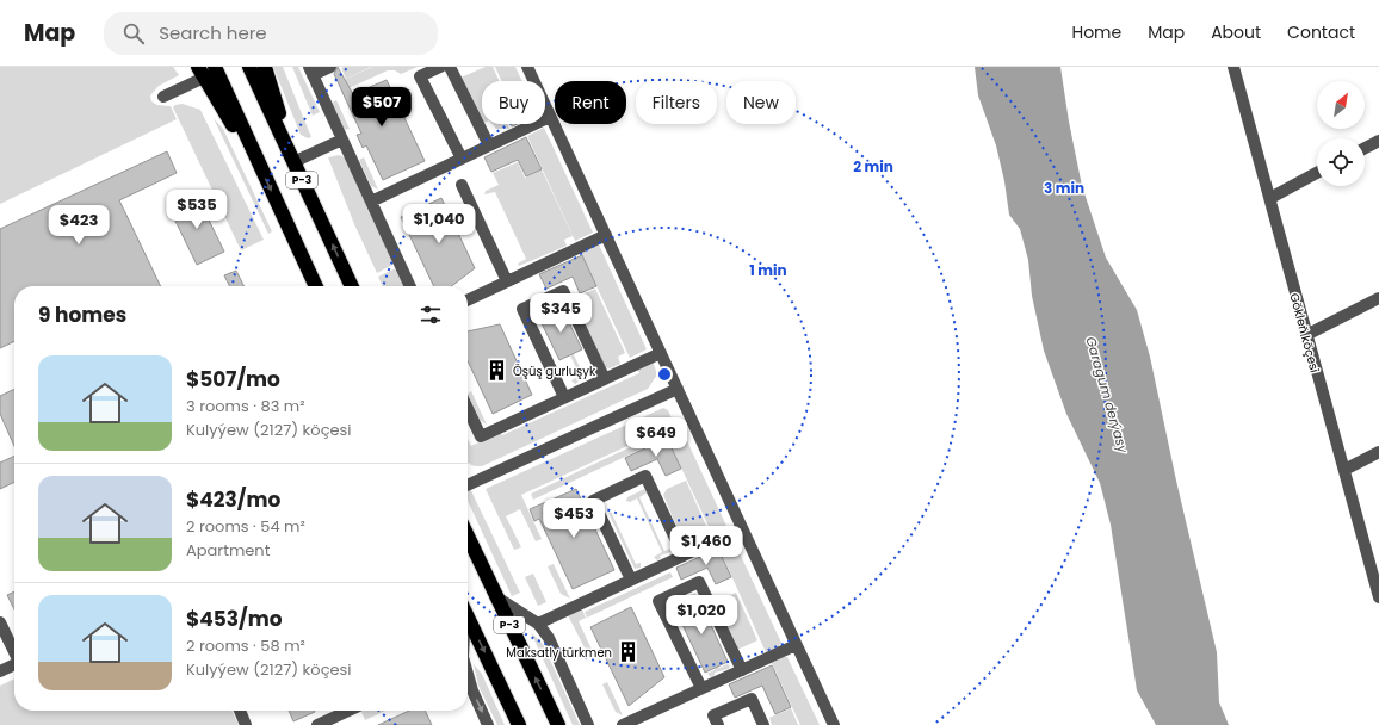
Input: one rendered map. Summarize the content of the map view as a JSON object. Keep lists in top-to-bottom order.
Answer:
{
  "streets": {
    "highway": ["P-3"],
    "street": ["Gökleň köçesi"]
  },
  "water": ["Garagum derýasy"],
  "places": {
    "building": ["Öşüş gurluşyk", "Maksatly türkmen"]
  },
  "north": "top right",
  "page": {
    "header": "Map",
    "search": "Search here",
    "nav": [
      "Home",
      "Map",
      "About",
      "Contact"
    ],
    "chip": [
      "Buy",
      "Rent",
      "Filters",
      "New"
    ],
    "price": [
      "$507",
      "$535",
      "$1,040",
      "$423",
      "$345",
      "$649",
      "$453",
      "$1,460",
      "$1,020"
    ],
    "heading": "9 homes",
    "list": [
      {
        "name": "$507/mo",
        "note": "3 rooms · 83 m² · Kulyýew (2127) köçesi"
      },
      {
        "name": "$423/mo",
        "note": "2 rooms · 54 m² · Apartment"
      },
      {
        "name": "$453/mo",
        "note": "2 rooms · 58 m² · Kulyýew (2127) köçesi"
      }
    ]
  },
  "rings": ["2 min", "3 min", "1 min"]
}
